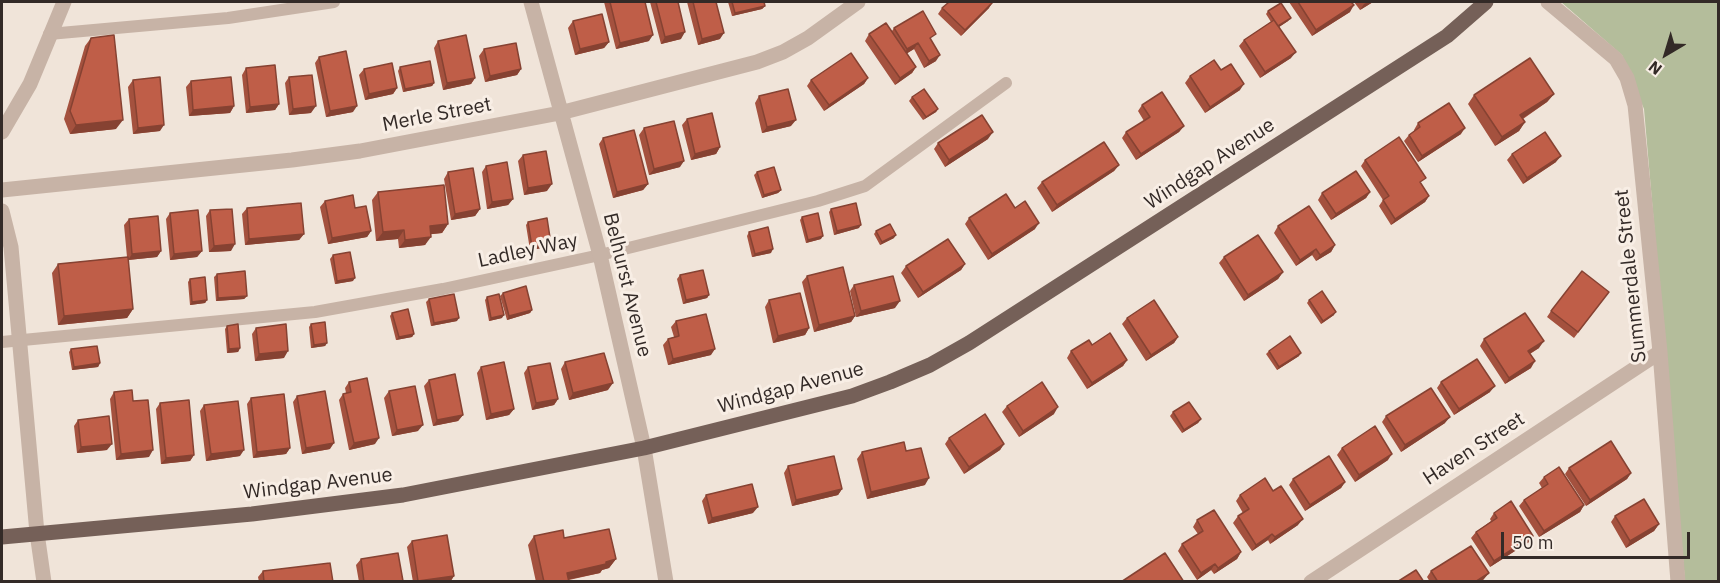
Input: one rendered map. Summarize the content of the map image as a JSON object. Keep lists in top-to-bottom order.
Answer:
{
  "streets": {
    "main road": ["Windgap Avenue"],
    "street": [
      "Merle Street",
      "Summerdale Street",
      "Belhurst Avenue",
      "Haven Street"
    ],
    "lane": ["Ladley Way"]
  },
  "crossings": [
    ["Merle Street", "Belhurst Avenue"],
    ["Windgap Avenue", "Belhurst Avenue"],
    ["Ladley Way", "Belhurst Avenue"],
    ["Summerdale Street", "Haven Street"]
  ],
  "scale_bar": "50 m",
  "north": "bottom left"
}
